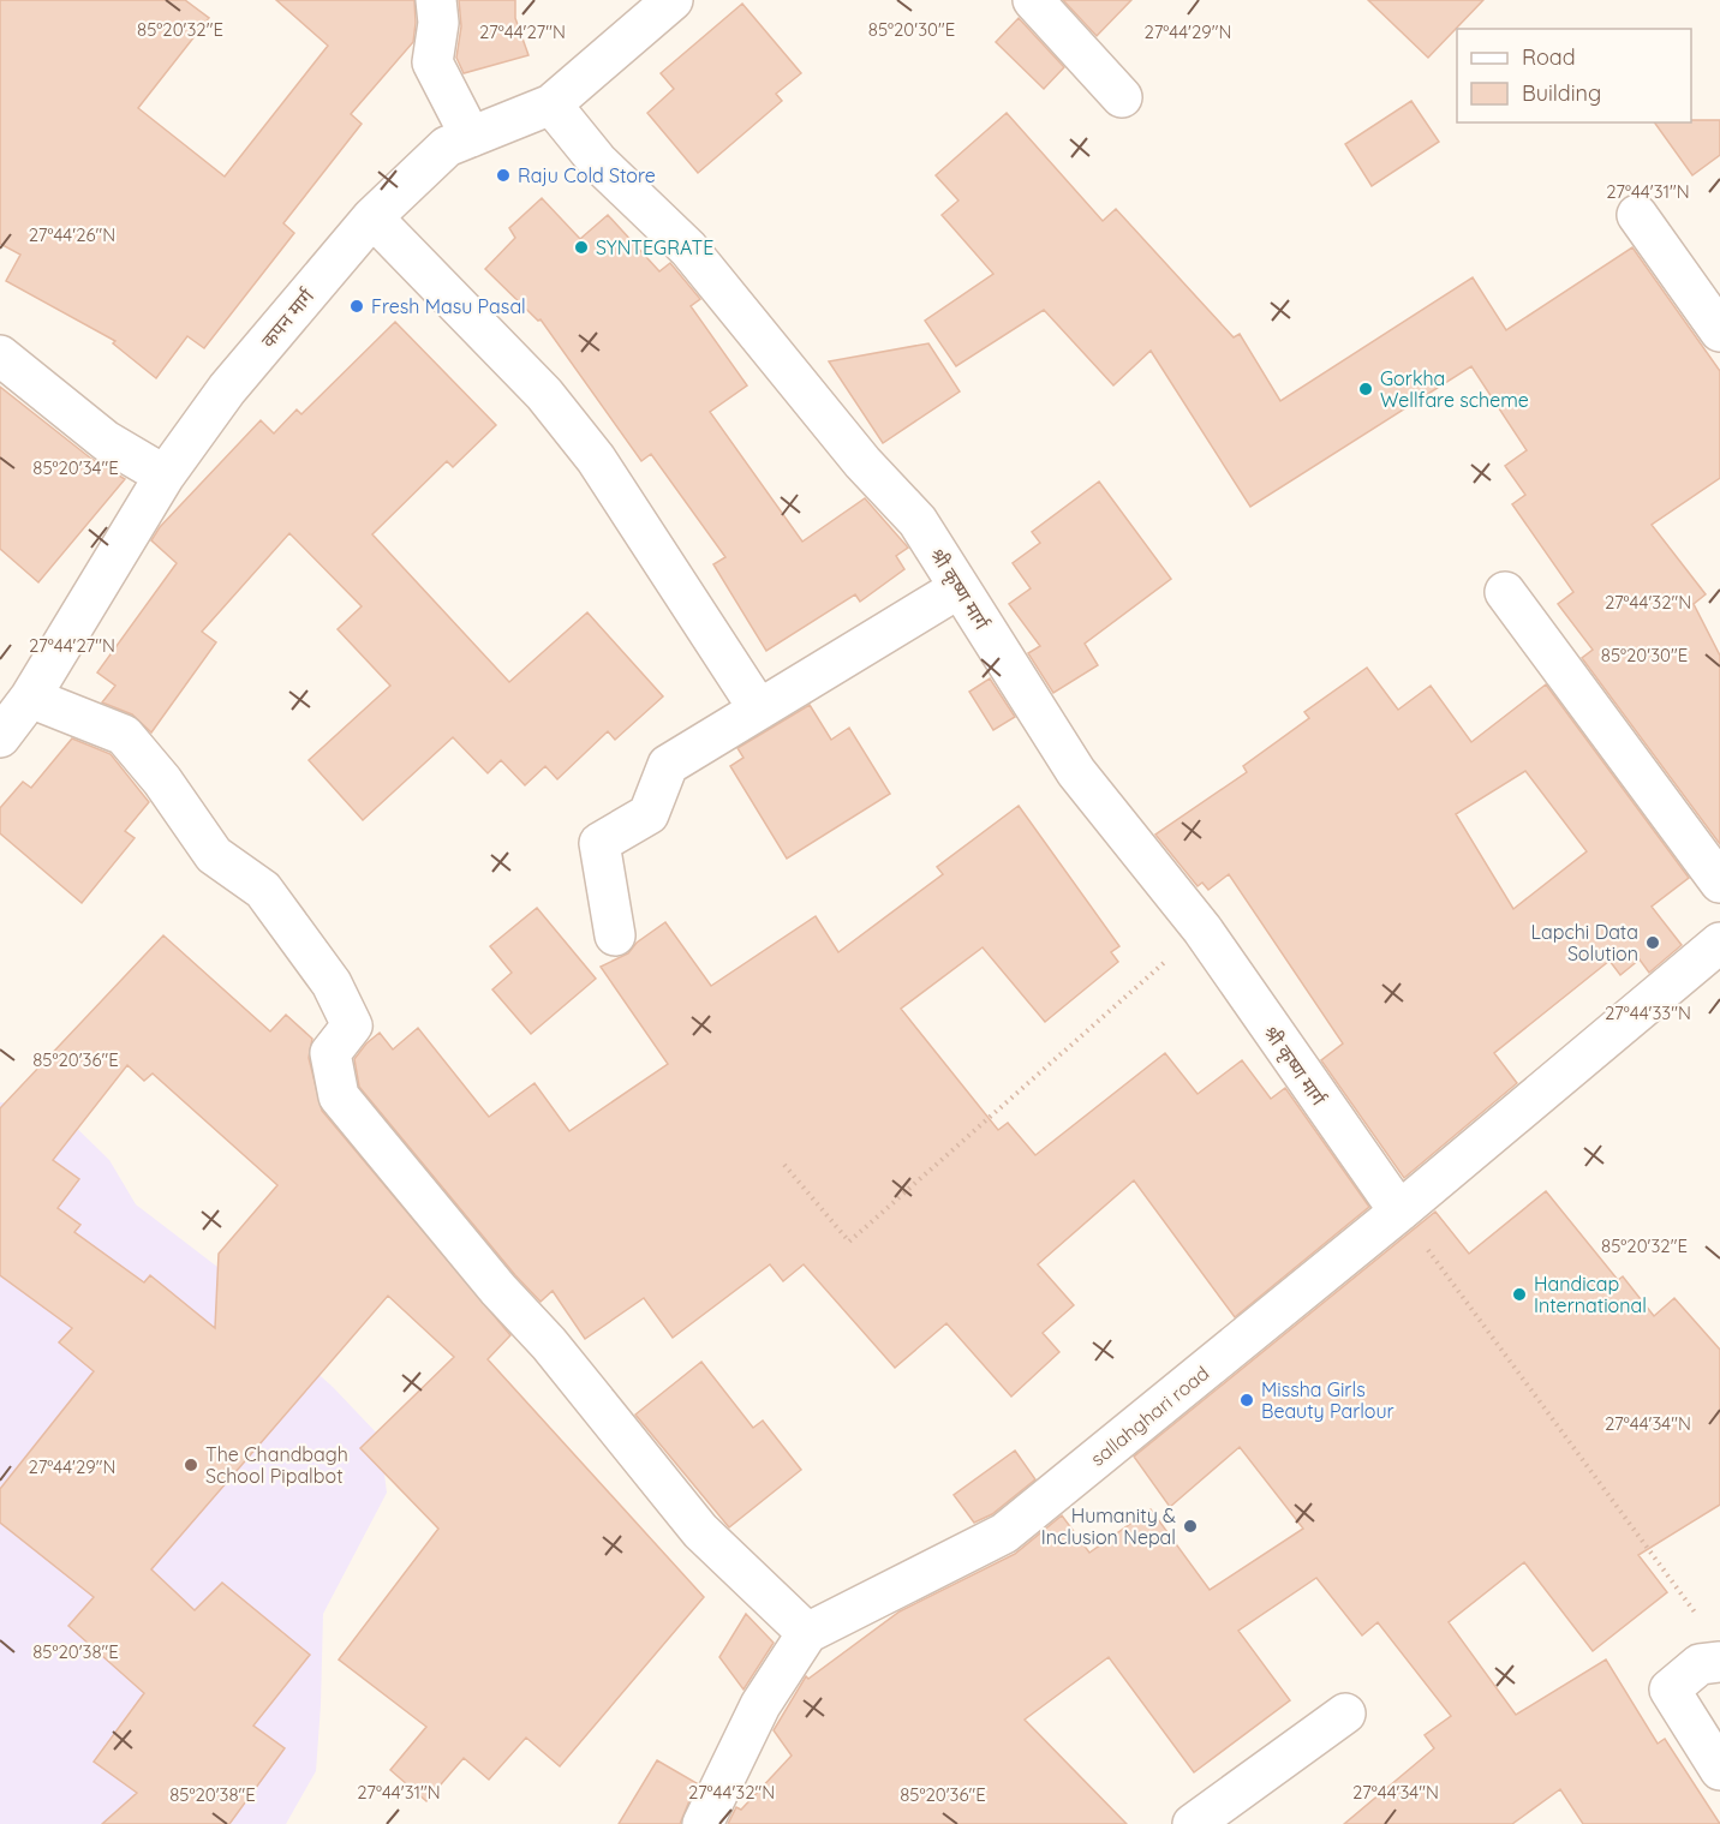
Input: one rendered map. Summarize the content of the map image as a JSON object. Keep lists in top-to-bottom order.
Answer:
{
  "streets": {
    "street": ["कपन मार्ग", "श्री कृष्ण मार्ग", "sallahghari road"]
  },
  "crossings": [
    ["कपन मार्ग", "श्री कृष्ण मार्ग"],
    ["श्री कृष्ण मार्ग", "sallahghari road"]
  ],
  "places": [
    "Raju Cold Store",
    "SYNTEGRATE",
    "Fresh Masu Pasal",
    "Gorkha Wellfare scheme",
    "Lapchi Data Solution",
    "Handicap International",
    "Missha Girls Beauty Parlour",
    "The Chandbagh School Pipalbot",
    "Humanity & Inclusion Nepal"
  ],
  "legend": ["Road", "Building"],
  "coordinates": [
    "85°20'30\"E",
    "85°20'32\"E",
    "27°44'27\"N",
    "27°44'29\"N",
    "27°44'31\"N",
    "27°44'26\"N",
    "85°20'34\"E",
    "27°44'32\"N",
    "27°44'33\"N",
    "85°20'36\"E",
    "27°44'34\"N",
    "85°20'38\"E"
  ]
}
